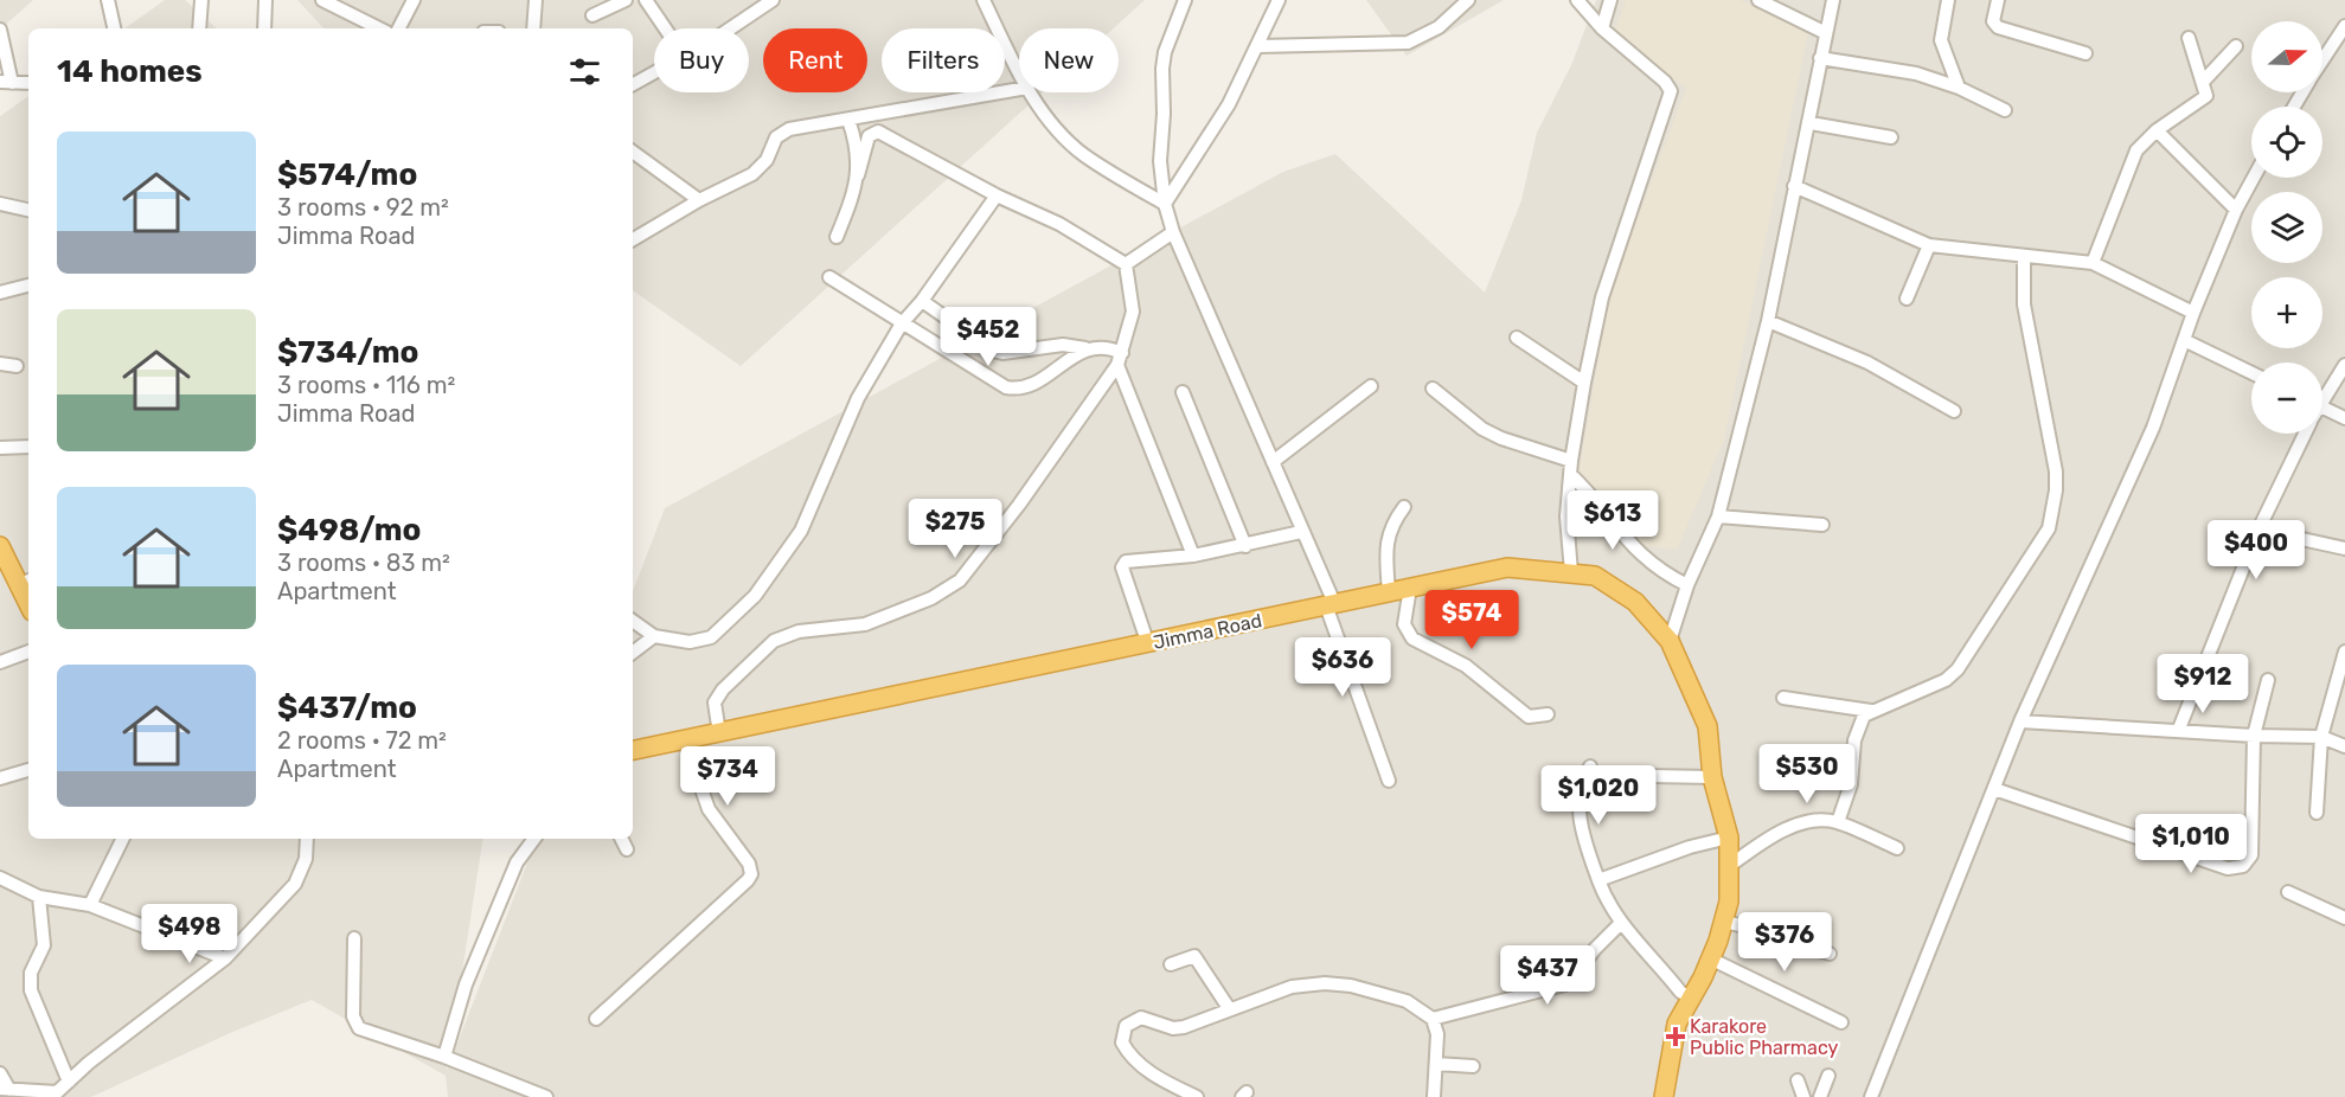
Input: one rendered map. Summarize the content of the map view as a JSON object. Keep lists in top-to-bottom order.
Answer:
{
  "streets": {
    "highway": ["Jimma Road"]
  },
  "places": {
    "health": ["Karakore Public Pharmacy"]
  },
  "north": "right",
  "page": {
    "map_buttons": ["+", "−"],
    "chip": [
      "Buy",
      "Rent",
      "Filters",
      "New"
    ],
    "heading": "14 homes",
    "list": [
      {
        "name": "$574/mo",
        "note": "3 rooms · 92 m² · Jimma Road"
      },
      {
        "name": "$734/mo",
        "note": "3 rooms · 116 m² · Jimma Road"
      },
      {
        "name": "$498/mo",
        "note": "3 rooms · 83 m² · Apartment"
      },
      {
        "name": "$437/mo",
        "note": "2 rooms · 72 m² · Apartment"
      }
    ],
    "price": [
      "$452",
      "$613",
      "$275",
      "$400",
      "$574",
      "$636",
      "$912",
      "$530",
      "$734",
      "$1,020",
      "$1,010",
      "$498",
      "$376",
      "$437"
    ]
  }
}
